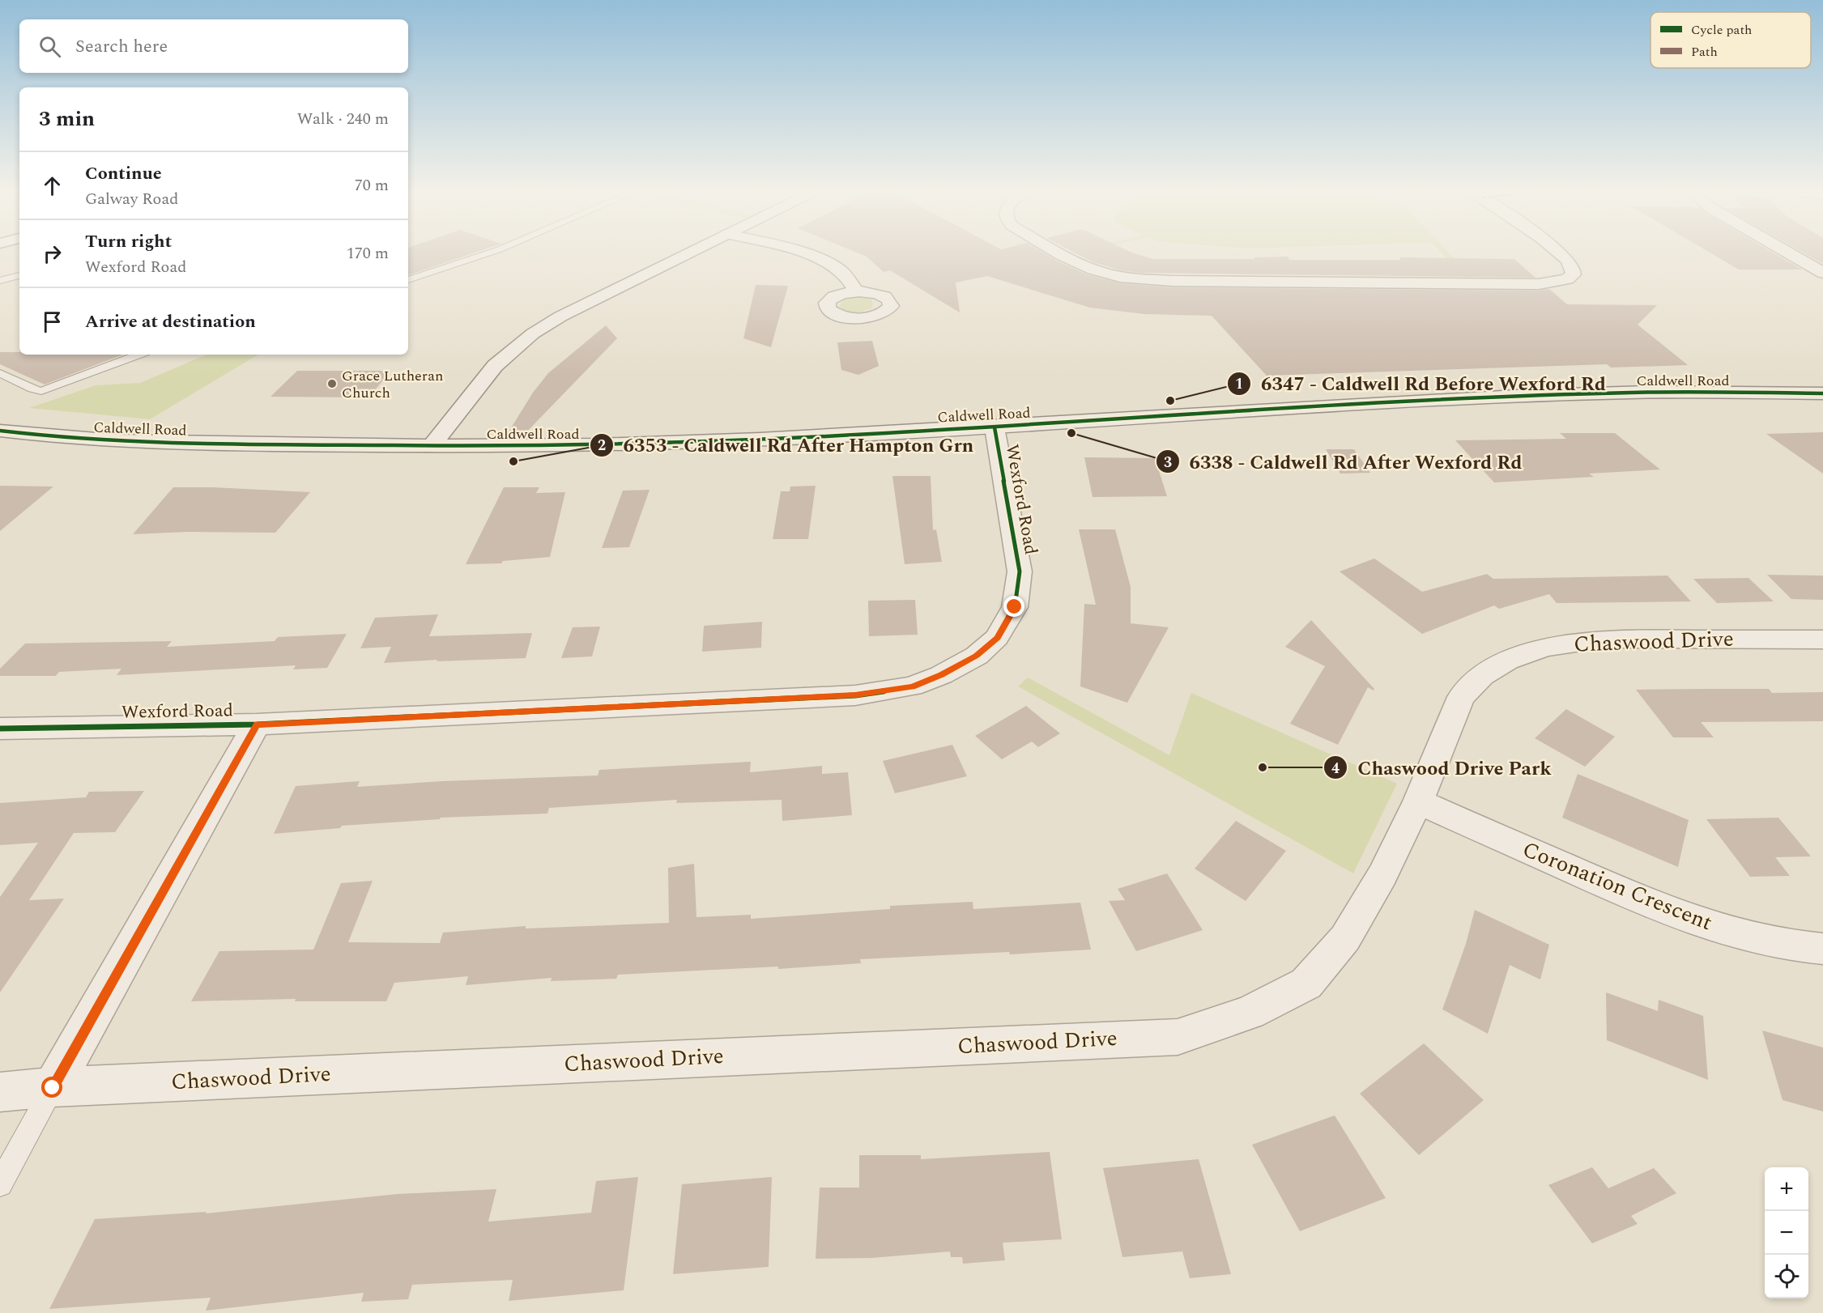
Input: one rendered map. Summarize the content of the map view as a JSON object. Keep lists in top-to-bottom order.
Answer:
{
  "streets": {
    "street": [
      "Caldwell Road",
      "Wexford Road",
      "Chaswood Drive",
      "Coronation Crescent"
    ]
  },
  "crossings": [
    ["Caldwell Road", "Wexford Road"],
    ["Chaswood Drive", "Coronation Crescent"]
  ],
  "places": [
    "Grace Lutheran Church",
    "6347 - Caldwell Rd Before Wexford Rd",
    "6338 - Caldwell Rd After Wexford Rd",
    "6353 - Caldwell Rd After Hampton Grn",
    "Chaswood Drive Park"
  ],
  "legend": ["Cycle path", "Path"],
  "page": {
    "search": "Search here",
    "heading": ["3 min", "Walk · 240 m"],
    "list": [
      ["Continue", "Galway Road", "70 m"],
      ["Turn right", "Wexford Road", "170 m"],
      "Arrive at destination"
    ],
    "map_buttons": ["+", "−"]
  }
}
